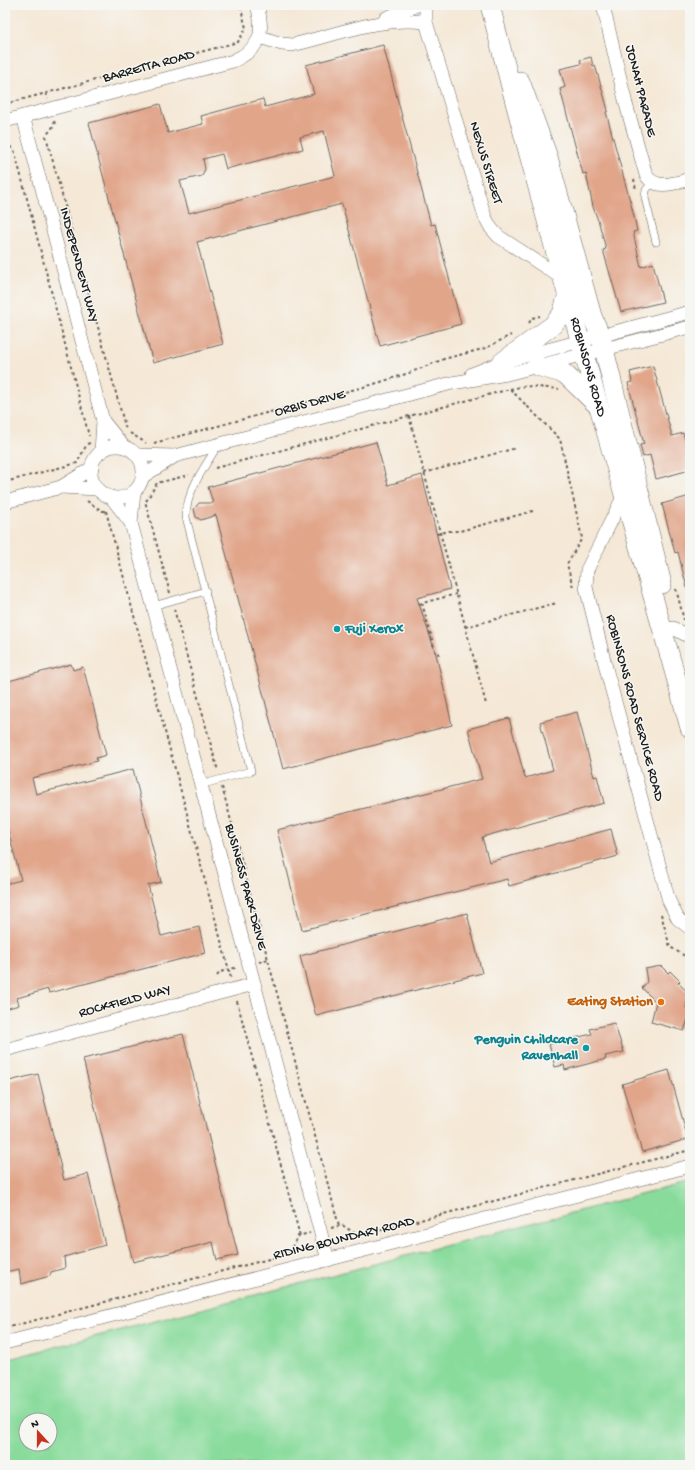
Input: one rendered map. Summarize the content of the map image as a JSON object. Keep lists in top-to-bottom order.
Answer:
{
  "streets": {
    "main road": ["ROBINSONS ROAD"],
    "street": [
      "BARRETTA ROAD",
      "JONAH PARADE",
      "NEXUS STREET",
      "INDEPENDENT WAY",
      "ORBIS DRIVE",
      "ROBINSONS ROAD SERVICE ROAD",
      "BUSINESS PARK DRIVE",
      "ROCKFIELD WAY",
      "RIDING BOUNDARY ROAD"
    ]
  },
  "crossings": [
    ["BARRETTA ROAD", "INDEPENDENT WAY"],
    ["NEXUS STREET", "ROBINSONS ROAD"],
    ["INDEPENDENT WAY", "ORBIS DRIVE"],
    ["INDEPENDENT WAY", "BUSINESS PARK DRIVE"],
    ["ROBINSONS ROAD", "ORBIS DRIVE"],
    ["ROBINSONS ROAD", "ROBINSONS ROAD SERVICE ROAD"],
    ["ORBIS DRIVE", "BUSINESS PARK DRIVE"],
    ["BUSINESS PARK DRIVE", "ROCKFIELD WAY"],
    ["BUSINESS PARK DRIVE", "RIDING BOUNDARY ROAD"]
  ],
  "places": ["Fuji Xerox", "Eating Station", "Penguin Childcare Ravenhall"],
  "north": "top"
}
